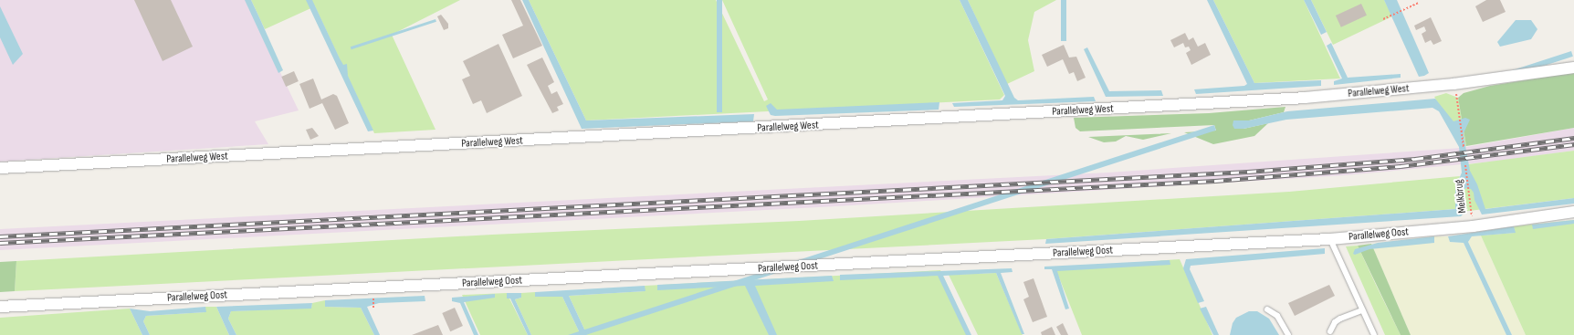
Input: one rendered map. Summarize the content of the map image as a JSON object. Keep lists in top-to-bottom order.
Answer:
{
  "streets": {
    "street": ["Parallelweg West", "Parallelweg Oost"],
    "path": ["Melkbrug"]
  },
  "crossings": [
    ["Melkbrug", "Parallelweg Oost"]
  ]
}
